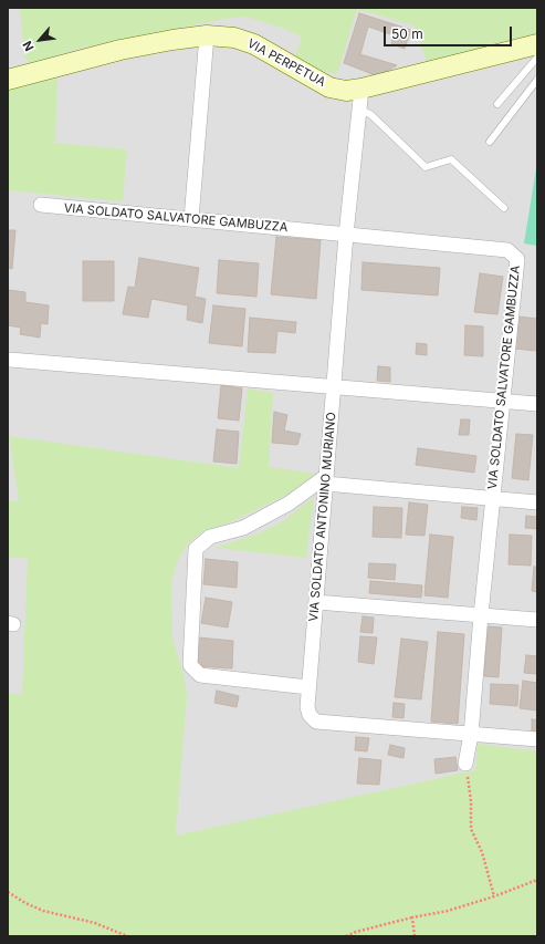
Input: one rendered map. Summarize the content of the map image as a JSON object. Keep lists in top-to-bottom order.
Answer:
{
  "streets": {
    "street": ["VIA PERPETUA", "VIA SOLDATO SALVATORE GAMBUZZA", "VIA SOLDATO ANTONINO MURIANO"]
  },
  "crossings": [
    ["VIA PERPETUA", "VIA SOLDATO ANTONINO MURIANO"],
    ["VIA SOLDATO SALVATORE GAMBUZZA", "VIA SOLDATO ANTONINO MURIANO"]
  ],
  "scale_bar": "50 m",
  "north": "bottom left"
}
